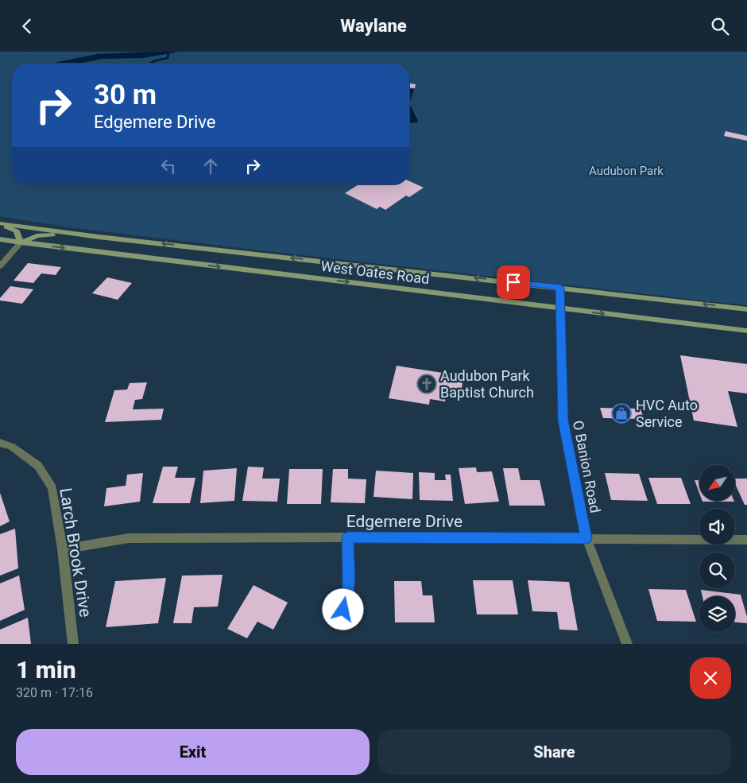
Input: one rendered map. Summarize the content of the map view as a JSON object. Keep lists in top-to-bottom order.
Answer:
{
  "streets": {
    "main road": ["West Oates Road"],
    "street": ["O Banion Road", "Edgemere Drive", "Larch Brook Drive"]
  },
  "crossings": [
    ["West Oates Road", "O Banion Road"],
    ["O Banion Road", "Edgemere Drive"],
    ["Edgemere Drive", "Larch Brook Drive"]
  ],
  "parks": ["Audubon Park"],
  "places": {
    "church": ["Audubon Park Baptist Church"],
    "shop": ["HVC Auto Service"]
  },
  "north": "bottom left",
  "page": {
    "header": "Waylane",
    "turn": ["30 m", "Edgemere Drive"],
    "heading": ["1 min", "320 m · 17:16"],
    "buttons": ["Exit", "Share"]
  }
}
